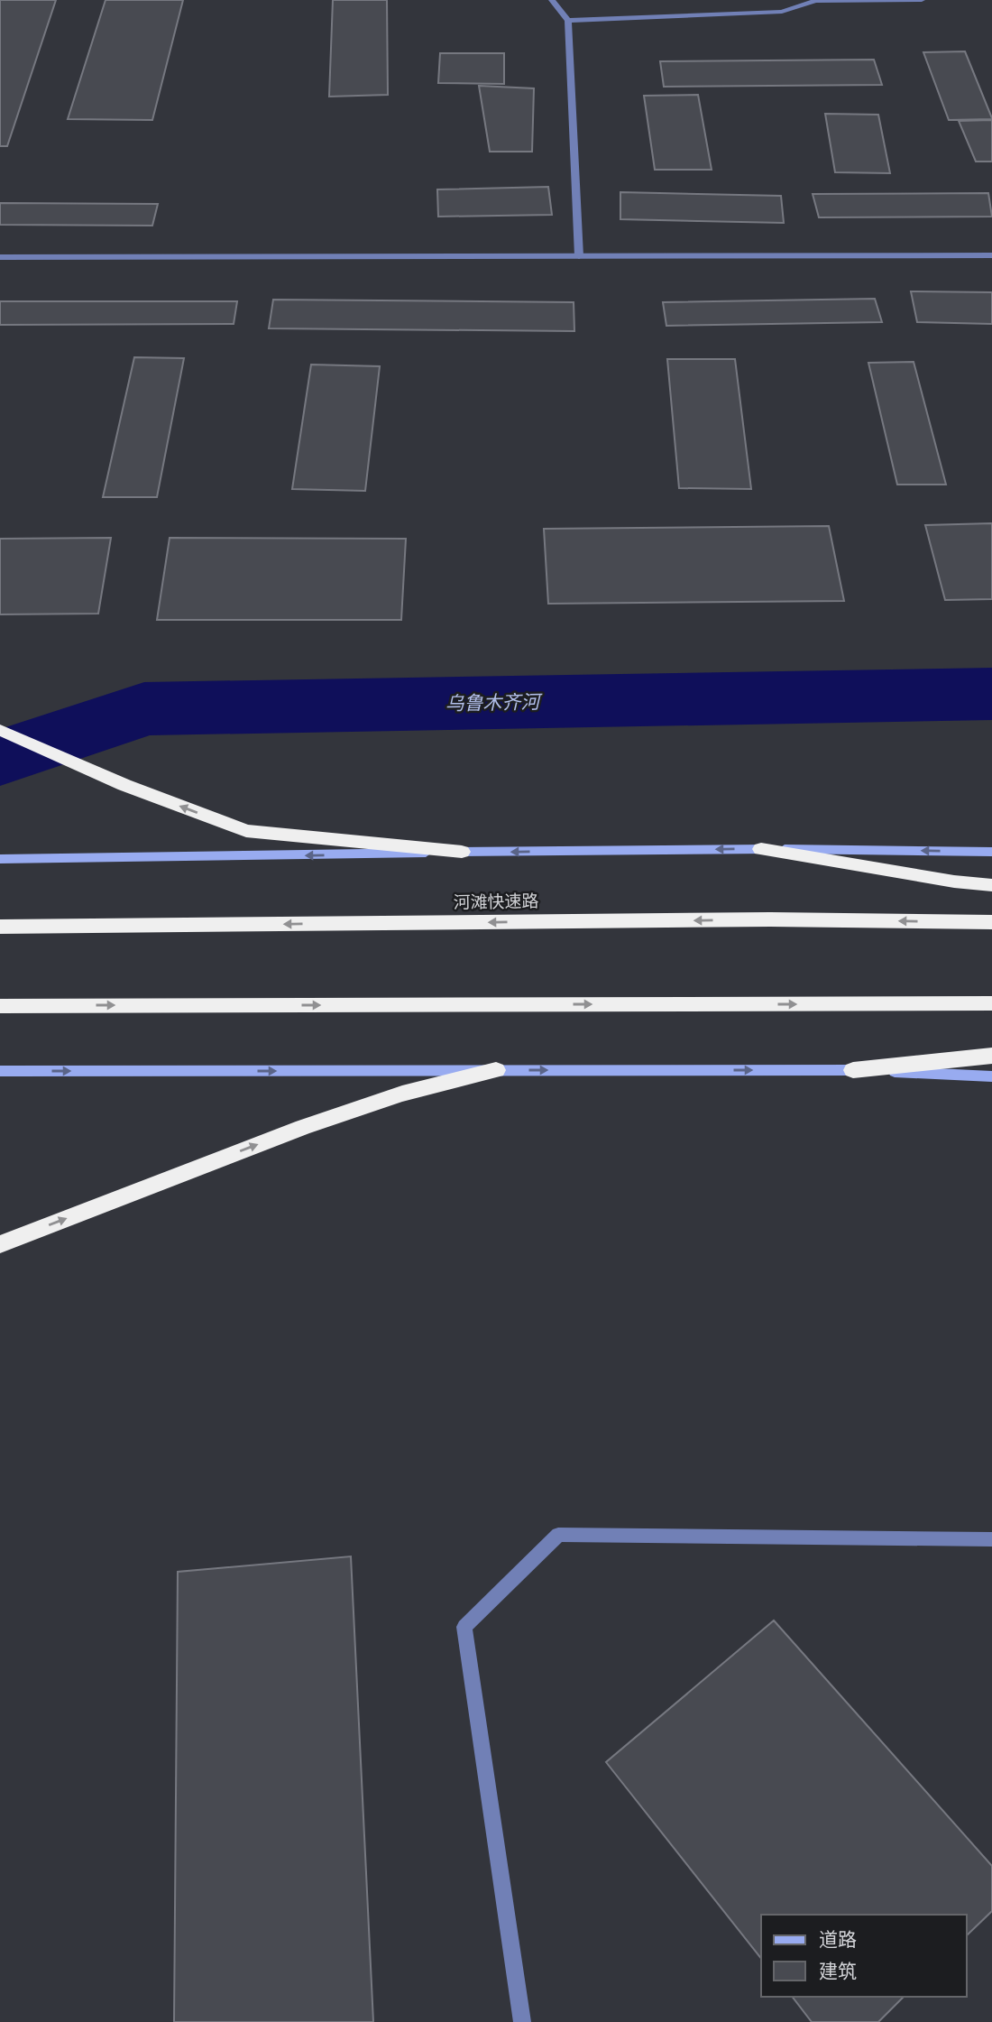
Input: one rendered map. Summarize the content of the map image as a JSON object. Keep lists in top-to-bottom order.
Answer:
{
  "streets": {
    "highway": ["河滩快速路"]
  },
  "water": ["乌鲁木齐河"],
  "legend": ["道路", "建筑"]
}
